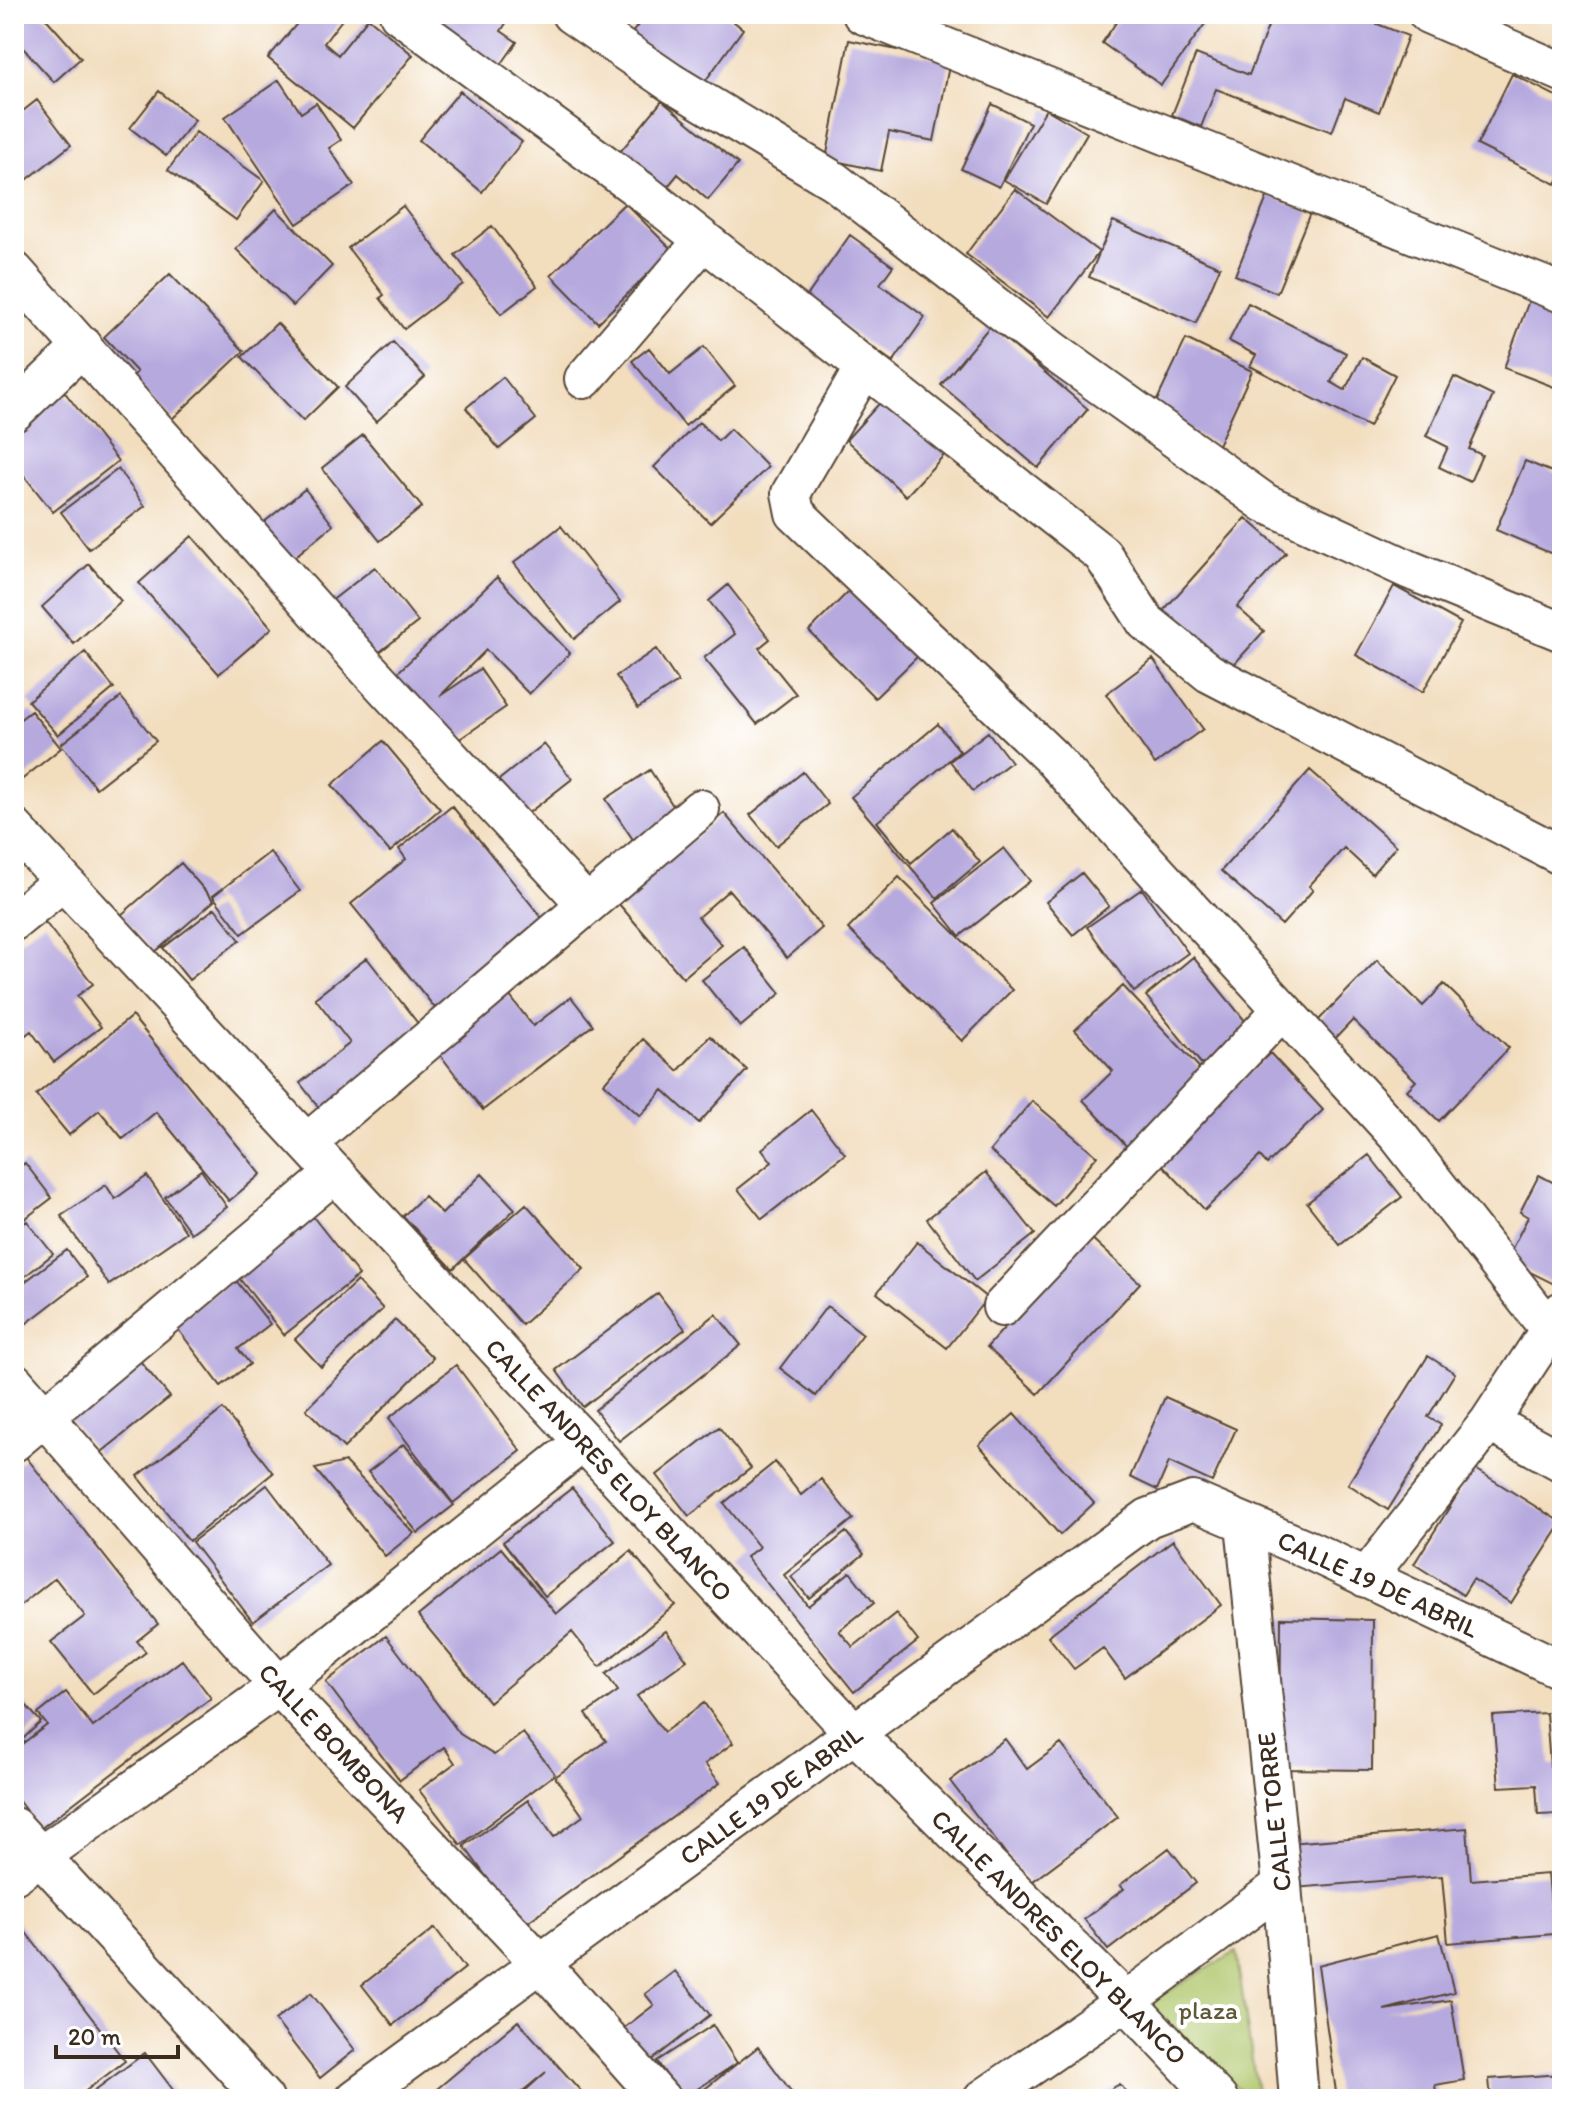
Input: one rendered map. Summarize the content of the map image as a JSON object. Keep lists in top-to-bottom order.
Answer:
{
  "streets": {
    "street": [
      "CALLE ANDRES ELOY BLANCO",
      "CALLE 19 DE ABRIL",
      "CALLE BOMBONA",
      "CALLE TORRE"
    ]
  },
  "crossings": [
    ["CALLE ANDRES ELOY BLANCO", "CALLE 19 DE ABRIL"],
    ["CALLE 19 DE ABRIL", "CALLE BOMBONA"],
    ["CALLE 19 DE ABRIL", "CALLE TORRE"]
  ],
  "parks": ["plaza"],
  "scale_bar": "20 m"
}
